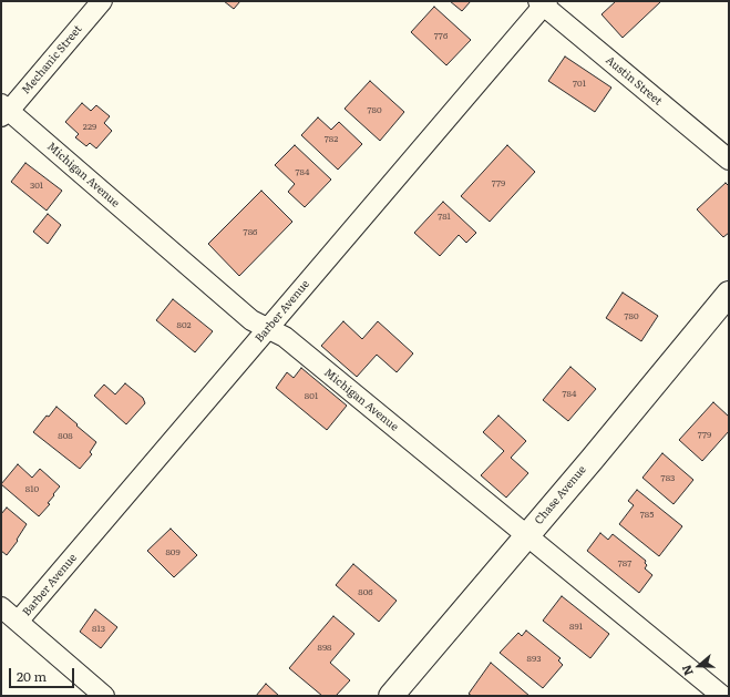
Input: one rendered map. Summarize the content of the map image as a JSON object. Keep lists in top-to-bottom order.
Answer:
{
  "streets": {
    "street": [
      "Mechanic Street",
      "Austin Street",
      "Michigan Avenue",
      "Barber Avenue",
      "Chase Avenue"
    ]
  },
  "crossings": [
    ["Mechanic Street", "Michigan Avenue"],
    ["Austin Street", "Barber Avenue"],
    ["Michigan Avenue", "Barber Avenue"],
    ["Michigan Avenue", "Chase Avenue"]
  ],
  "house_numbers": [
    "776",
    "701",
    "780",
    "229",
    "782",
    "784",
    "779",
    "301",
    "781",
    "786",
    "780",
    "802",
    "784",
    "801",
    "779",
    "808",
    "783",
    "810",
    "785",
    "809",
    "787",
    "806",
    "891",
    "813",
    "898",
    "893"
  ],
  "scale_bar": "20 m",
  "north": "left"
}
